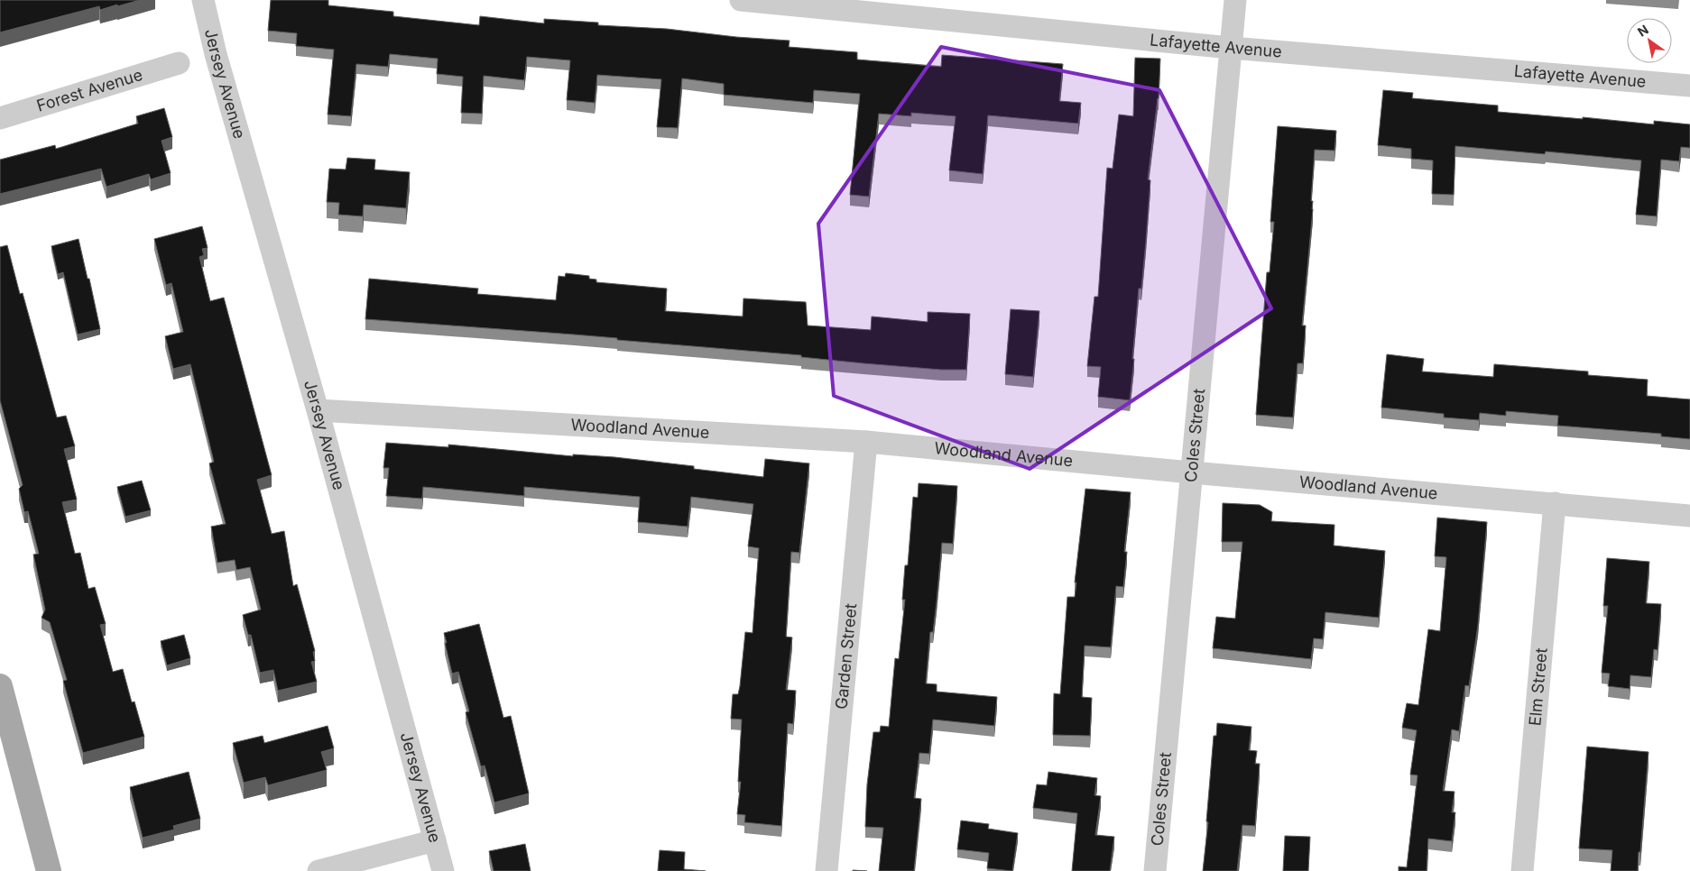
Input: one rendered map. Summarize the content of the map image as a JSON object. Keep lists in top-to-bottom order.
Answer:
{
  "streets": {
    "street": [
      "Lafayette Avenue",
      "Jersey Avenue",
      "Forest Avenue",
      "Woodland Avenue",
      "Coles Street",
      "Garden Street",
      "Elm Street"
    ]
  },
  "crossings": [
    ["Lafayette Avenue", "Coles Street"],
    ["Jersey Avenue", "Woodland Avenue"],
    ["Woodland Avenue", "Coles Street"],
    ["Woodland Avenue", "Garden Street"],
    ["Woodland Avenue", "Elm Street"]
  ],
  "north": "top left"
}
